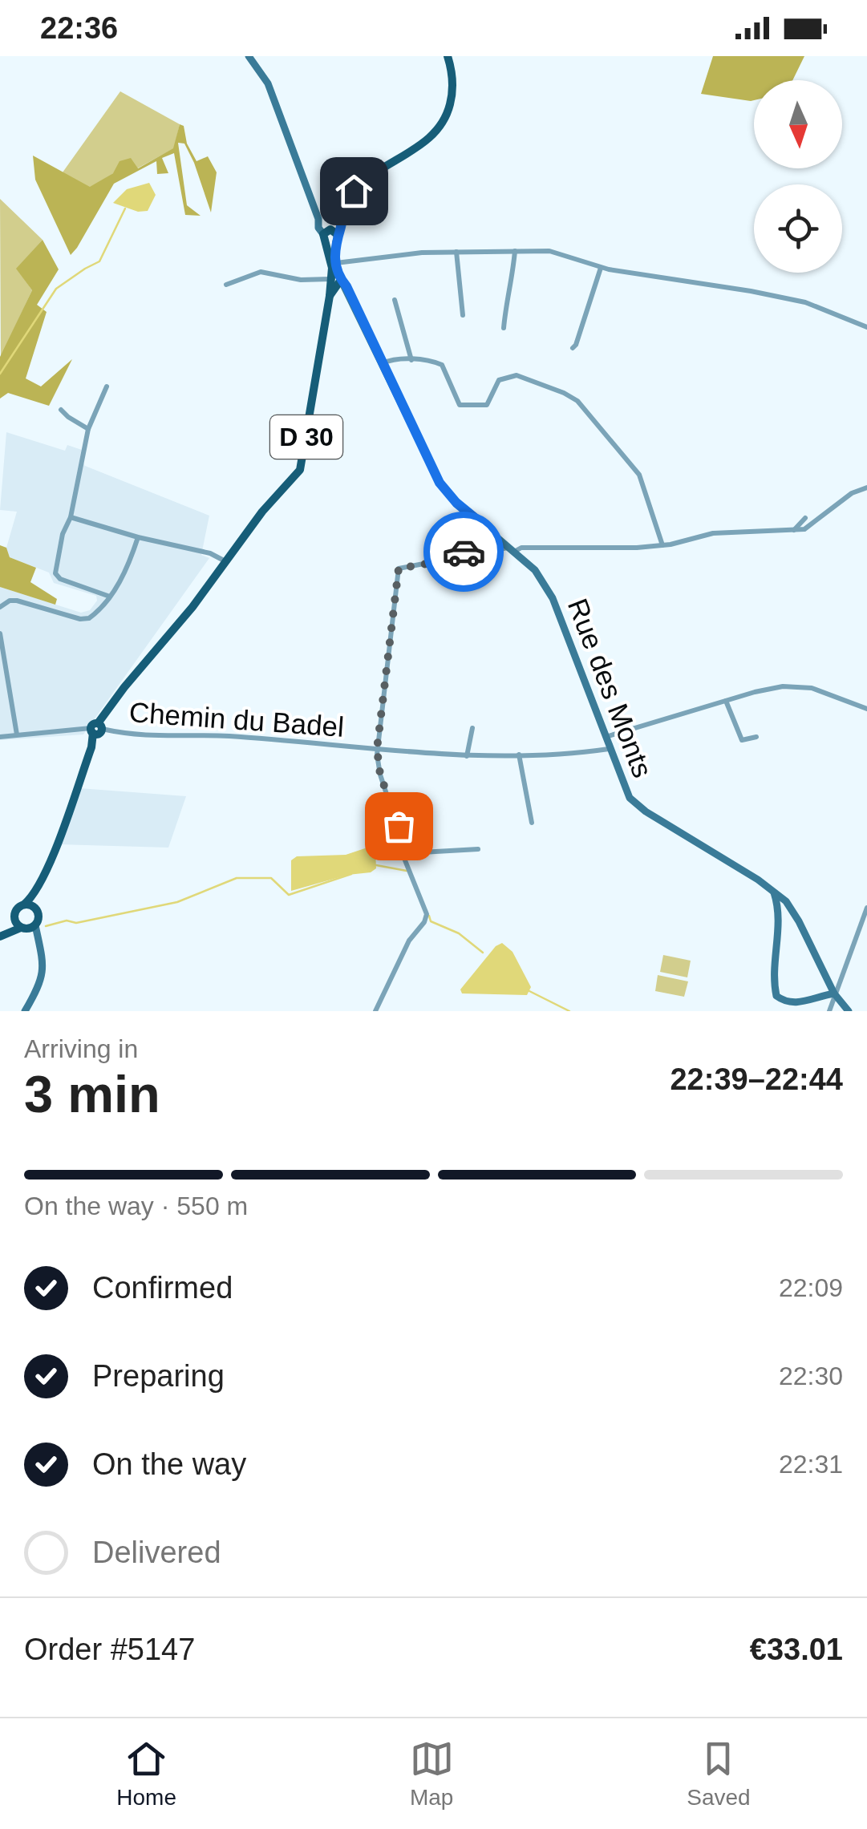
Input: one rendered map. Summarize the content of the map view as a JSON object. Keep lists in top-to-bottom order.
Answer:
{
  "streets": {
    "main road": ["D 30"],
    "street": ["Rue des Monts", "Chemin du Badel"]
  },
  "crossings": [
    ["D 30", "Rue des Monts"],
    ["D 30", "Chemin du Badel"],
    ["Rue des Monts", "Chemin du Badel"]
  ],
  "north": "bottom",
  "page": {
    "status": "22:36",
    "heading": ["3 min", "Arriving in", "22:39–22:44"],
    "panel": ["Order #5147", "€33.01"],
    "bar": "On the way · 550 m",
    "list": [
      ["Confirmed", "22:09"],
      ["Preparing", "22:30"],
      ["On the way", "22:31"],
      "Delivered"
    ],
    "tabs": ["Home", "Map", "Saved"]
  }
}
